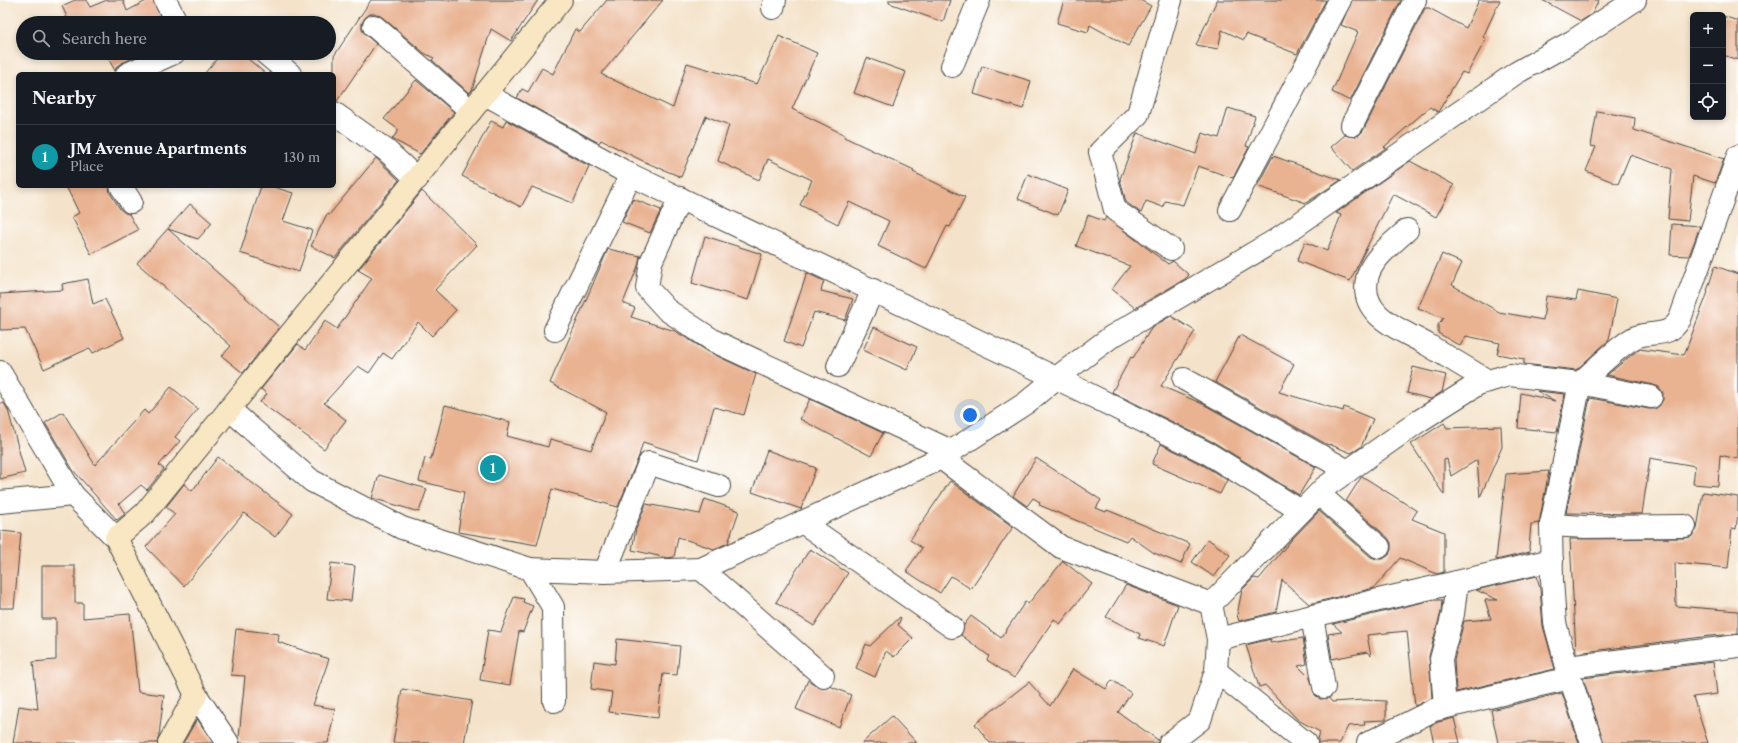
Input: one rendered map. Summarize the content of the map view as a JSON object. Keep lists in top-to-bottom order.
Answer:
{
  "page": {
    "map_buttons": ["+", "−"],
    "search": "Search here",
    "heading": "Nearby",
    "list": [
      {
        "mark": "1",
        "name": "JM Avenue Apartments",
        "note": "Place",
        "value": "130 m"
      }
    ],
    "pins": "1"
  }
}
